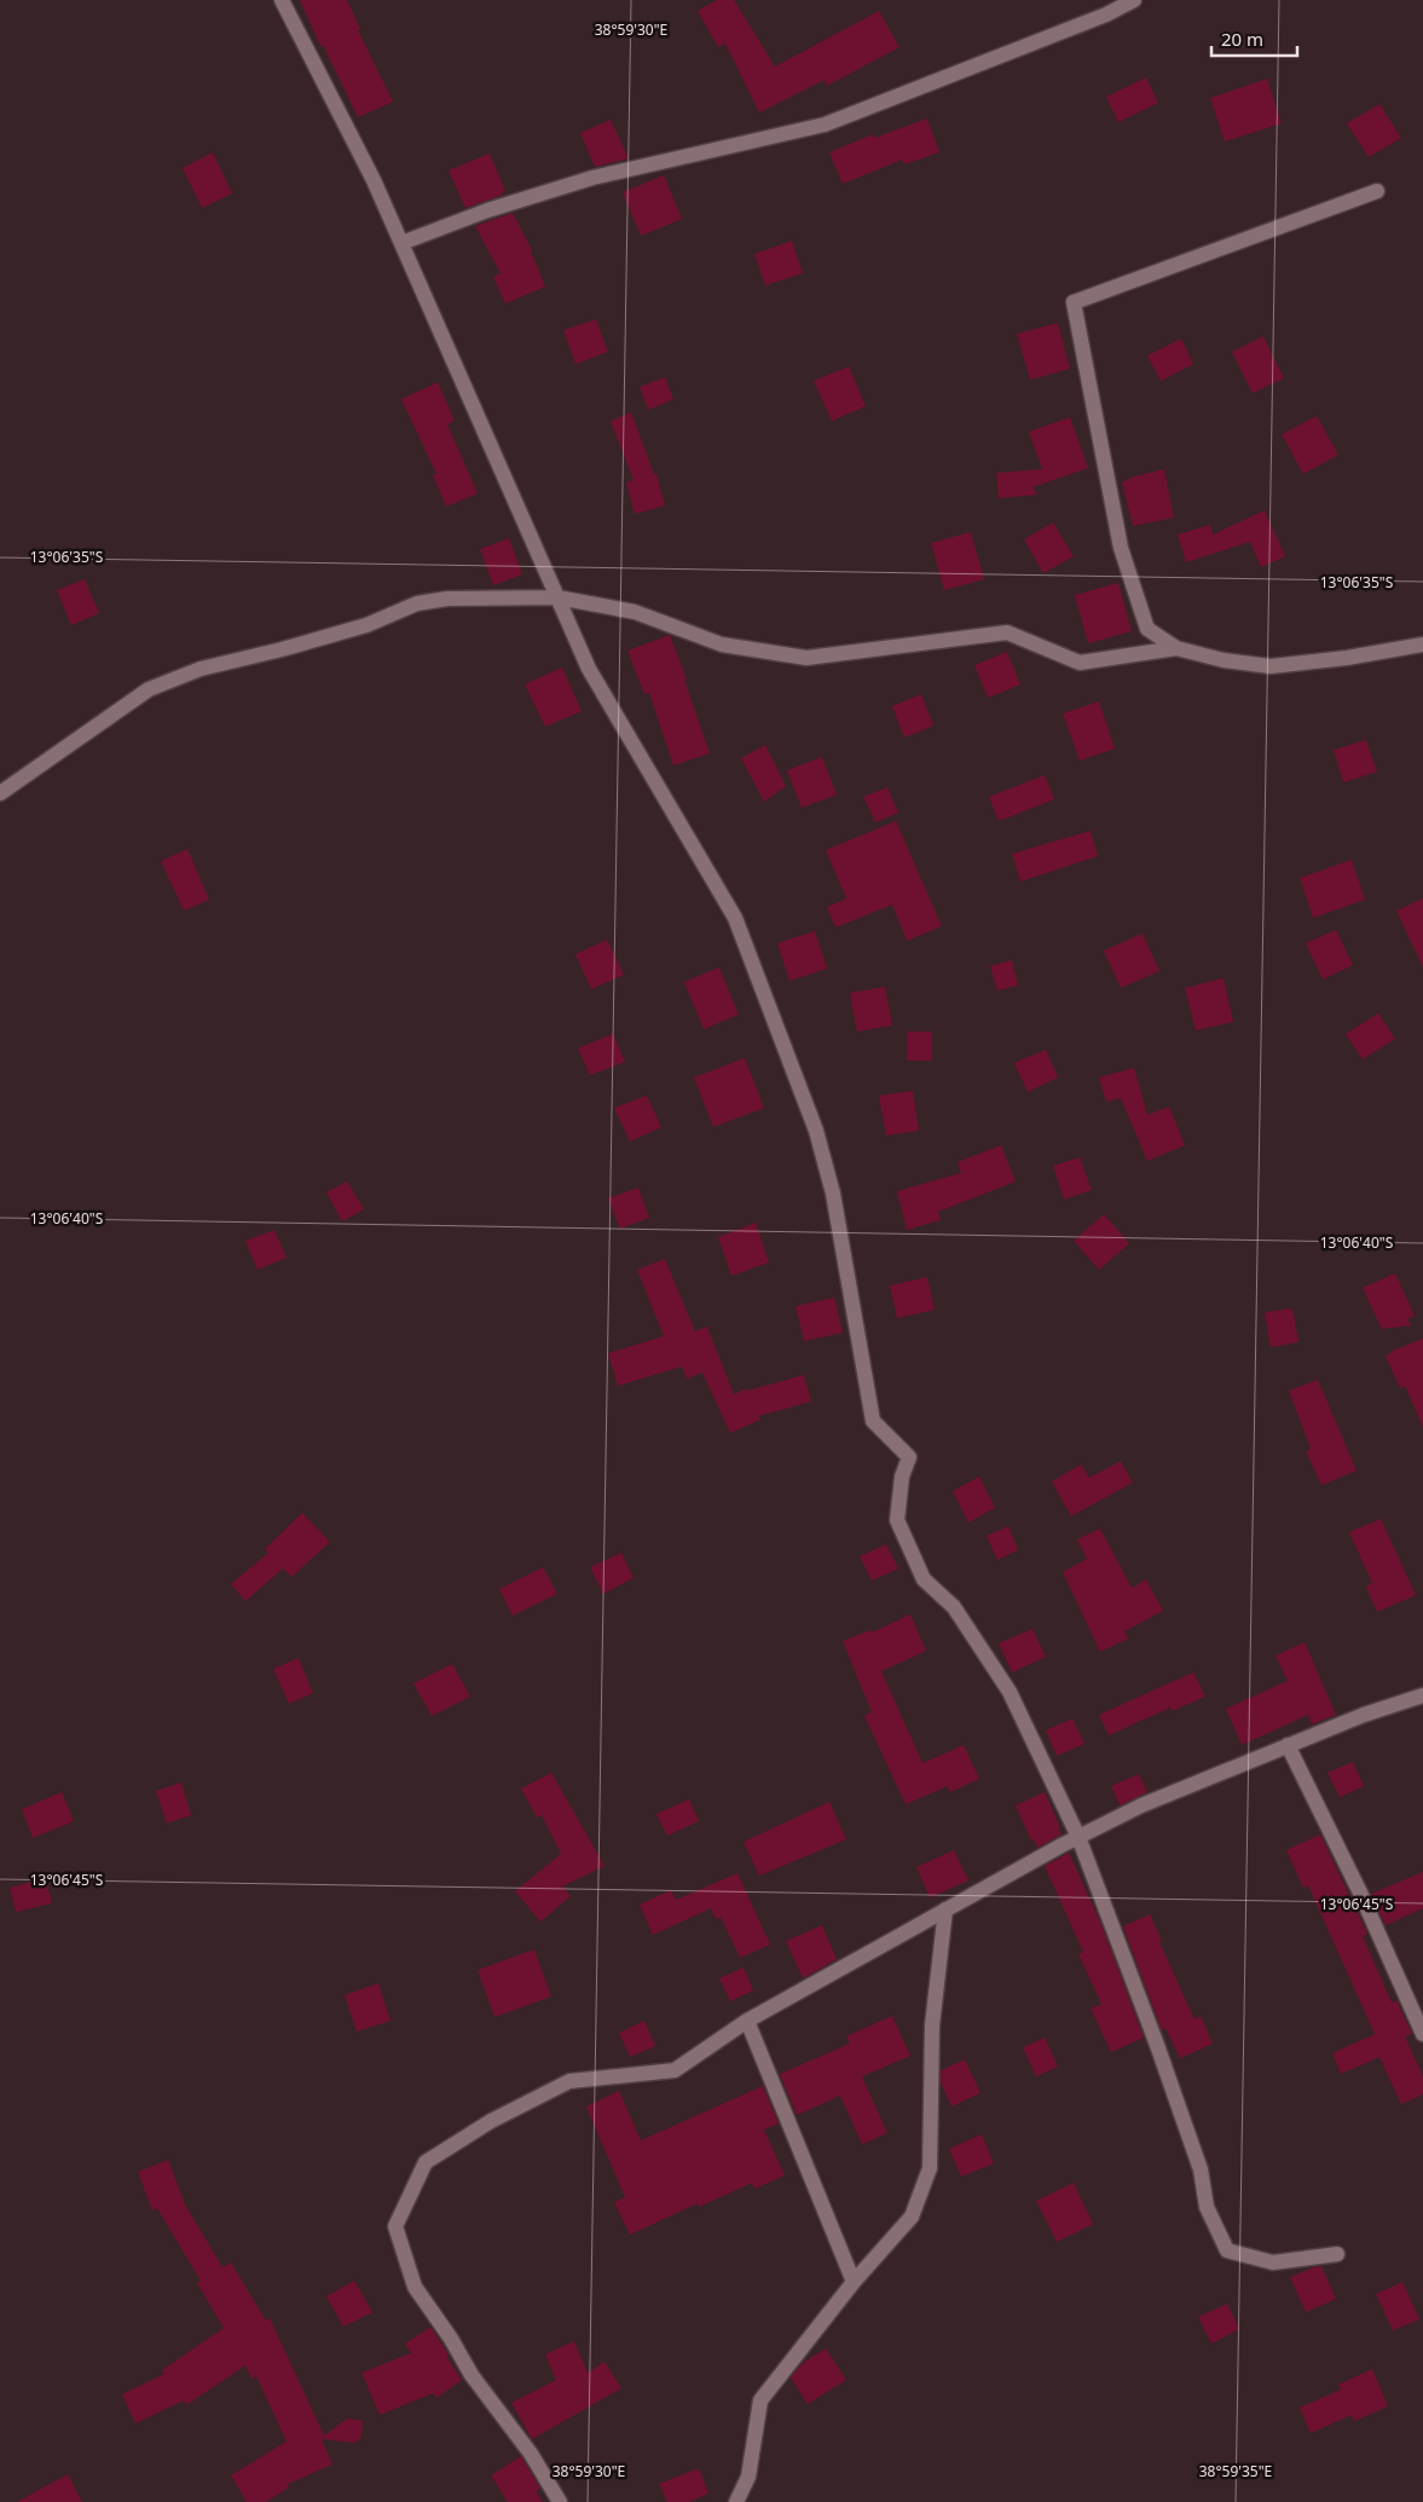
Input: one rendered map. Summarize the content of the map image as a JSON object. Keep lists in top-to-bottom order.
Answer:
{
  "scale_bar": "20 m",
  "coordinates": [
    "38°59'30\"E",
    "13°06'35\"S",
    "13°06'40\"S",
    "13°06'45\"S",
    "38°59'35\"E"
  ]
}
